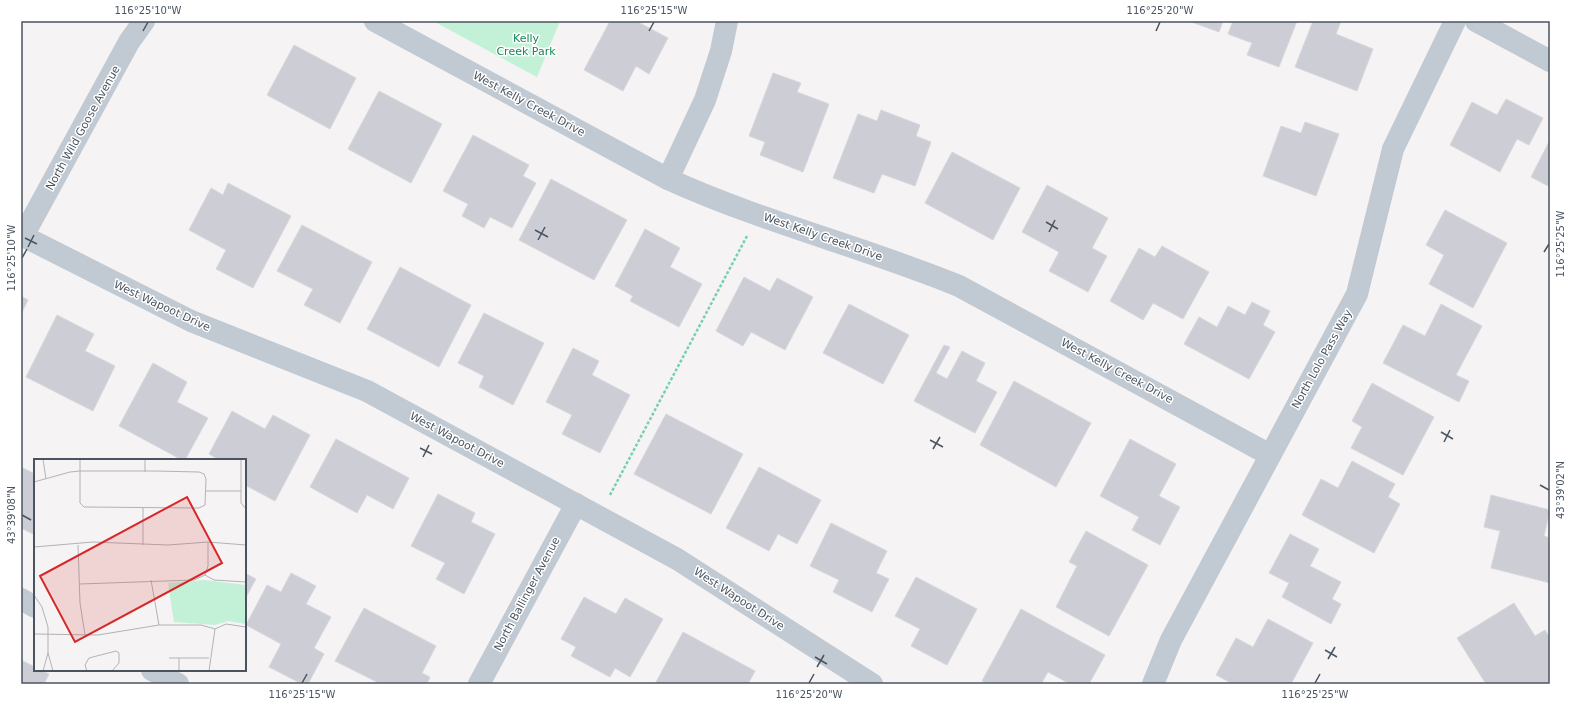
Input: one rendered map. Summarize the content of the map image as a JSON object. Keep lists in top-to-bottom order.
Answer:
{
  "streets": {
    "street": [
      "West Kelly Creek Drive",
      "North Wild Goose Avenue",
      "West Wapoot Drive",
      "North Lolo Pass Way",
      "North Ballinger Avenue"
    ]
  },
  "crossings": [
    ["West Kelly Creek Drive", "North Lolo Pass Way"],
    ["North Wild Goose Avenue", "West Wapoot Drive"],
    ["West Wapoot Drive", "North Ballinger Avenue"]
  ],
  "parks": ["Kelly Creek Park"],
  "coordinates": [
    "116°25'10\"W",
    "116°25'15\"W",
    "116°25'20\"W",
    "116°25'25\"W",
    "43°39'02\"N",
    "43°39'08\"N"
  ]
}
